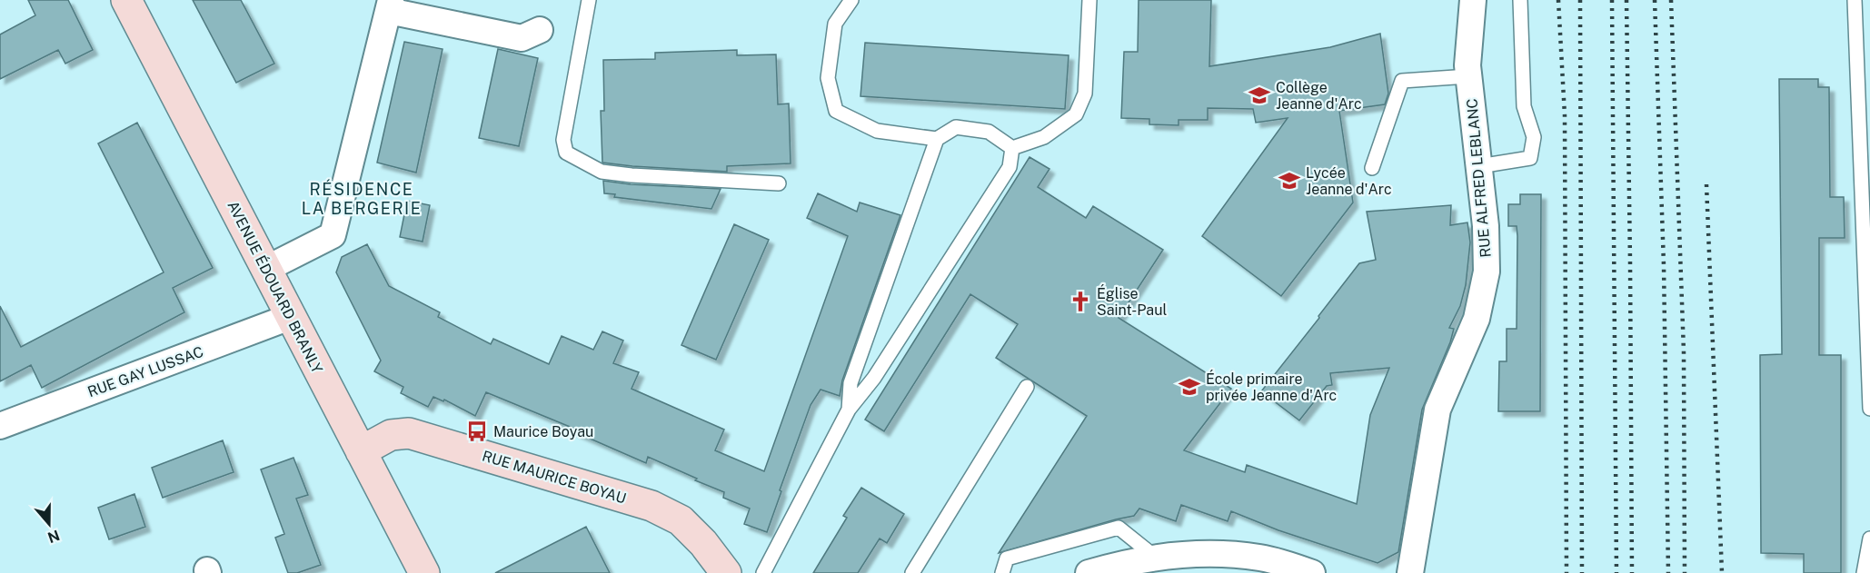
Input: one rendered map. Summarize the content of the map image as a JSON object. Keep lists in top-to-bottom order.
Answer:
{
  "streets": {
    "street": [
      "RUE ALFRED LEBLANC",
      "AVENUE ÉDOUARD BRANLY",
      "RUE GAY LUSSAC",
      "RUE MAURICE BOYAU"
    ]
  },
  "crossings": [
    ["AVENUE ÉDOUARD BRANLY", "RUE GAY LUSSAC"],
    ["AVENUE ÉDOUARD BRANLY", "RUE MAURICE BOYAU"]
  ],
  "districts": ["RÉSIDENCE LA BERGERIE"],
  "places": {
    "school or university": ["Collège Jeanne d'Arc", "Lycée Jeanne d'Arc", "École primaire privée Jeanne d'Arc"],
    "church": ["Église Saint-Paul"],
    "bus stop": ["Maurice Boyau"]
  },
  "north": "bottom"
}
